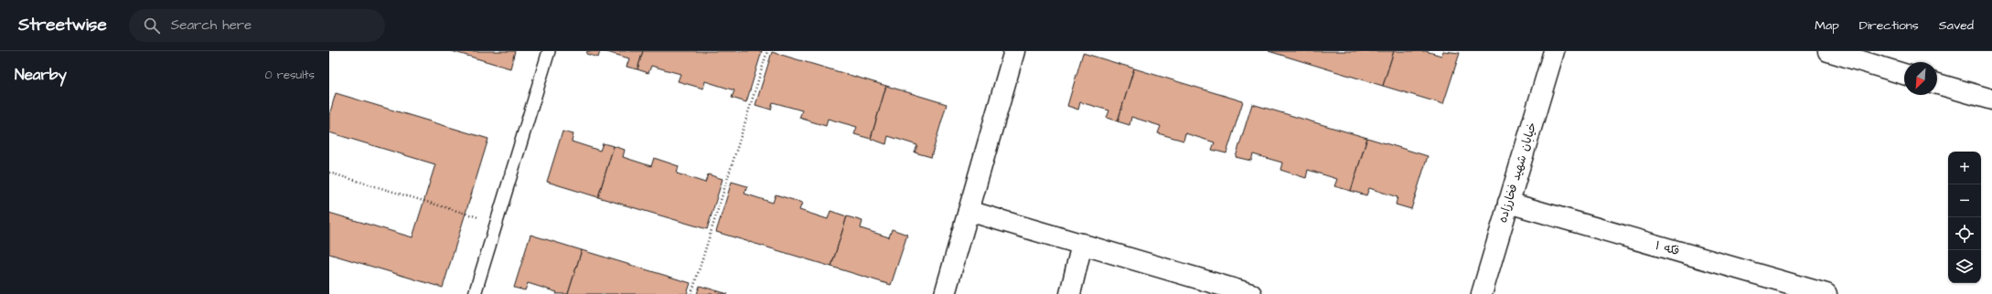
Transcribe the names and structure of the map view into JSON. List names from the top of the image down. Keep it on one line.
{"streets":{"street":["خیابان شهید فخارزاده","فکه ۱"]},"crossings":[["خیابان شهید فخارزاده","فکه ۱"]],"north":"bottom left","page":{"header":"Streetwise","search":"Search here","nav":["Map","Directions","Saved"],"heading":["Nearby","0 results"],"map_buttons":["+","−"]}}
